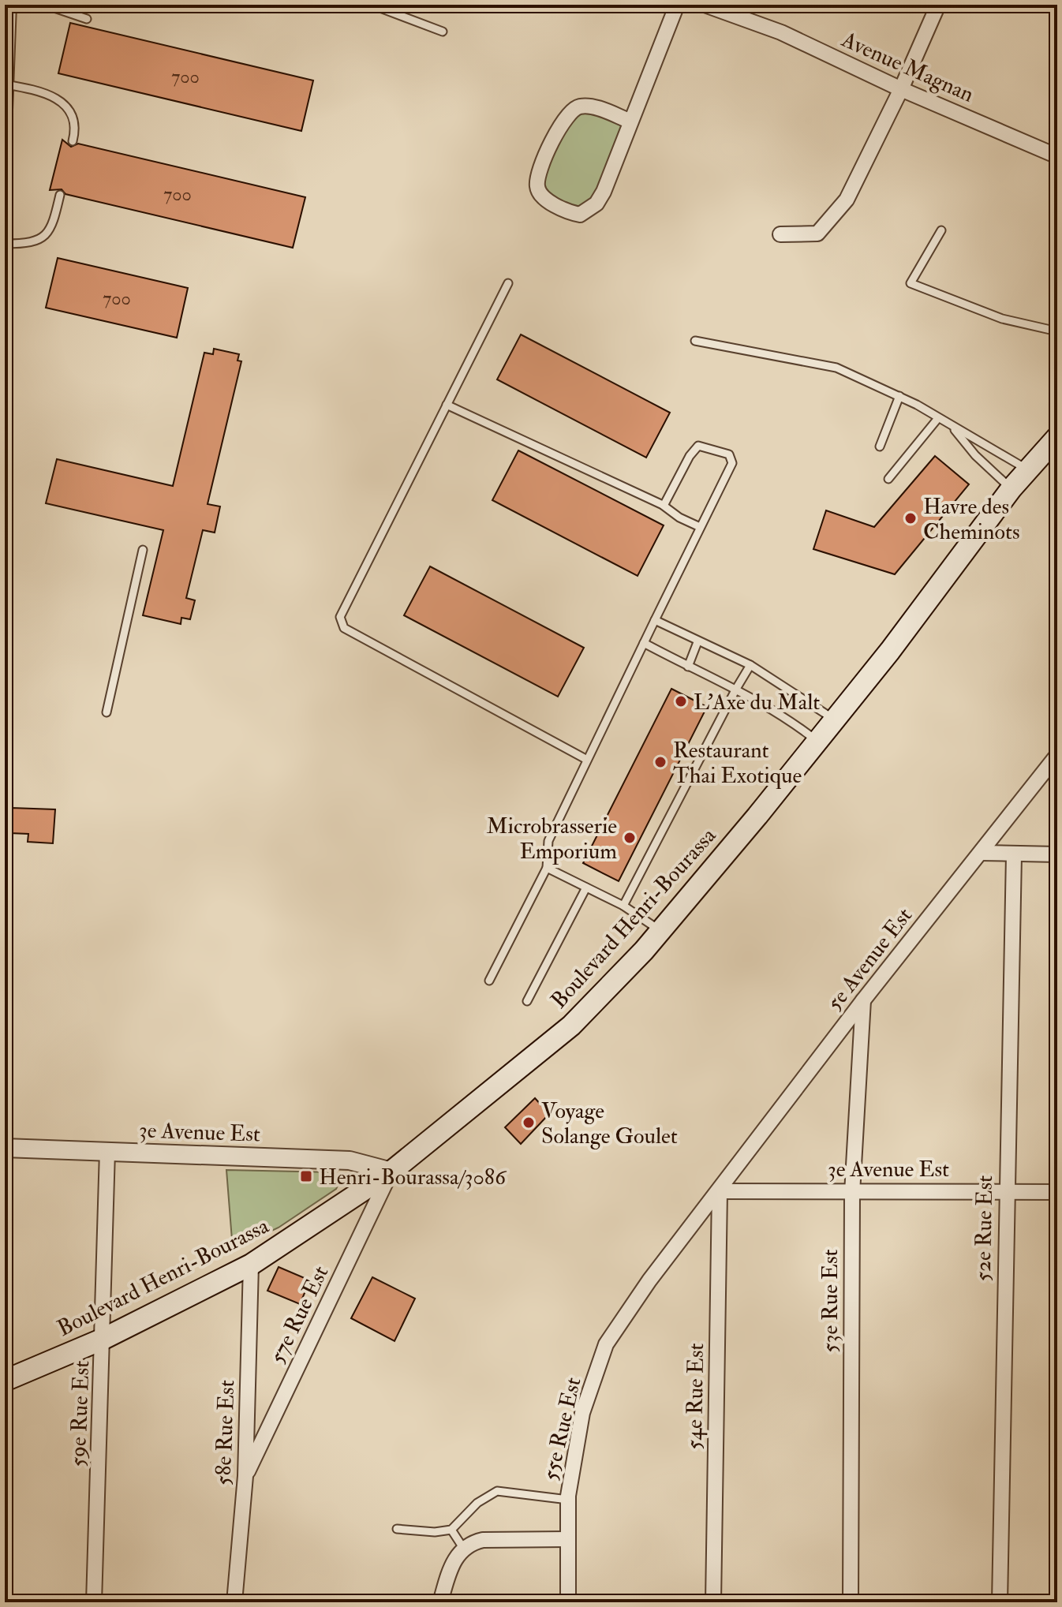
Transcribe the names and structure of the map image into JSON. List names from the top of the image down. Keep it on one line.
{"streets":{"main road":["Boulevard Henri-Bourassa"],"street":["Avenue Magnan","5e Avenue Est","3e Avenue Est","52e Rue Est","53e Rue Est","57e Rue Est","54e Rue Est","59e Rue Est","55e Rue Est","58e Rue Est"]},"crossings":[["Boulevard Henri-Bourassa","3e Avenue Est"],["Boulevard Henri-Bourassa","57e Rue Est"],["Boulevard Henri-Bourassa","59e Rue Est"],["Boulevard Henri-Bourassa","58e Rue Est"],["5e Avenue Est","3e Avenue Est"],["5e Avenue Est","53e Rue Est"],["5e Avenue Est","54e Rue Est"],["5e Avenue Est","55e Rue Est"],["3e Avenue Est","52e Rue Est"],["3e Avenue Est","53e Rue Est"],["3e Avenue Est","57e Rue Est"],["3e Avenue Est","54e Rue Est"],["3e Avenue Est","59e Rue Est"],["3e Avenue Est","55e Rue Est"],["57e Rue Est","58e Rue Est"],["54e Rue Est","55e Rue Est"]],"places":{"other":["Havre des Cheminots","L'Axe du Malt","Restaurant Thai Exotique","Microbrasserie Emporium","Voyage Solange Goulet"],"transit":["Henri-Bourassa/3086"]},"house_numbers":["700","700","700"]}
